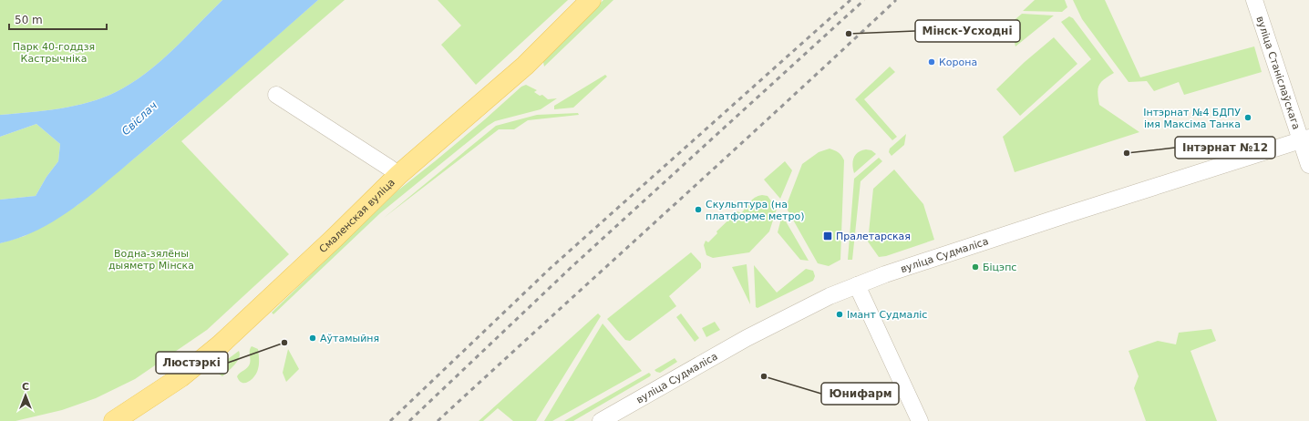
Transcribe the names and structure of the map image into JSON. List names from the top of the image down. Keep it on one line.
{"streets":{"main road":["Смаленская вуліца"],"street":["вуліца Станіслаўскага","вуліца Судмаліса"]},"crossings":[["вуліца Станіслаўскага","вуліца Судмаліса"]],"water":["Свіслач"],"parks":["Парк 40-годдзя Кастрычніка","Водна-зялёны дыяметр Мінска"],"places":{"other":["Мінск-Усходні","Корона","Інтэрнат №4 БДПУ імя Максіма Танка","Інтэрнат №12","Скульптура (на платформе метро)","Біцэпс","Імант Судмаліс","Аўтамыйня","Люстэркі","Юнифарм"],"transit":["Пралетарская"]},"scale_bar":"50 m","north":"top"}
